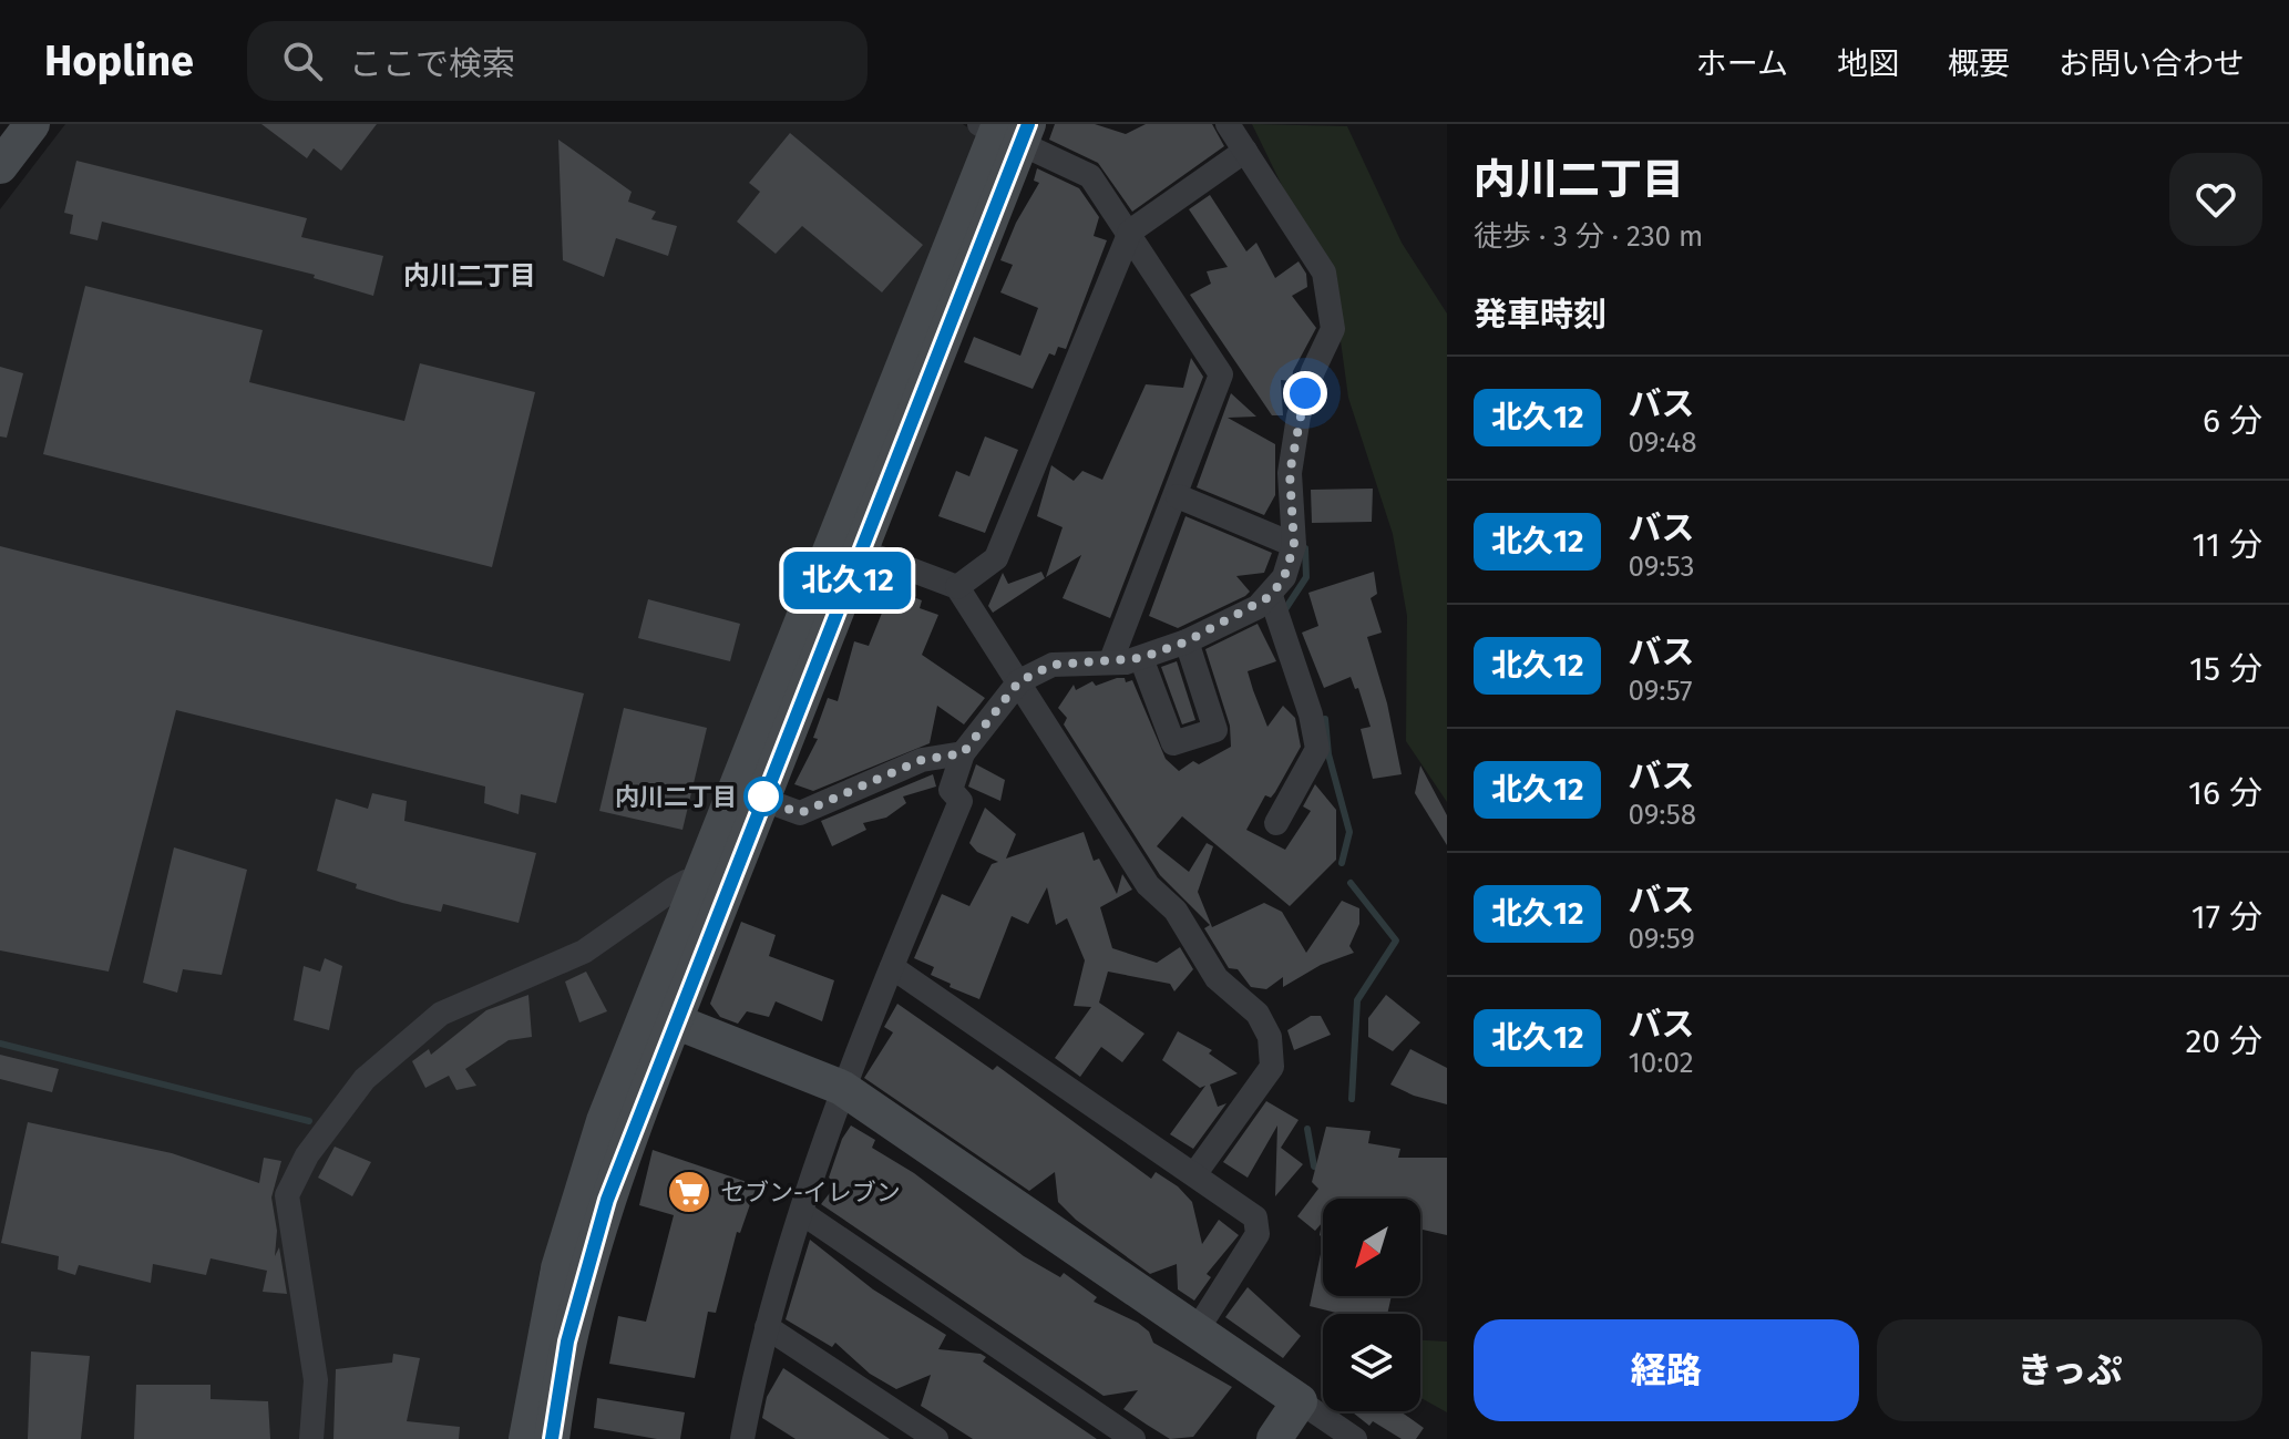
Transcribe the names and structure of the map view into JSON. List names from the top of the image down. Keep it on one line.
{"districts":["内川二丁目"],"places":{"other":["内川二丁目"],"supermarket":["セブン-イレブン"]},"lines":["bus line 北久12"],"north":"bottom left","page":{"header":"Hopline","search":"ここで検索","nav":["ホーム","地図","概要","お問い合わせ"],"on_map":"北久12","heading":[["内川二丁目","徒歩 · 3 分 · 230 m"],"発車時刻"],"list":[{"mark":"北久12","name":"バス","note":"09:48","value":"6 分"},{"mark":"北久12","name":"バス","note":"09:53","value":"11 分"},{"mark":"北久12","name":"バス","note":"09:57","value":"15 分"},{"mark":"北久12","name":"バス","note":"09:58","value":"16 分"},{"mark":"北久12","name":"バス","note":"09:59","value":"17 分"},{"mark":"北久12","name":"バス","note":"10:02","value":"20 分"}],"buttons":["経路","きっぷ"]}}
